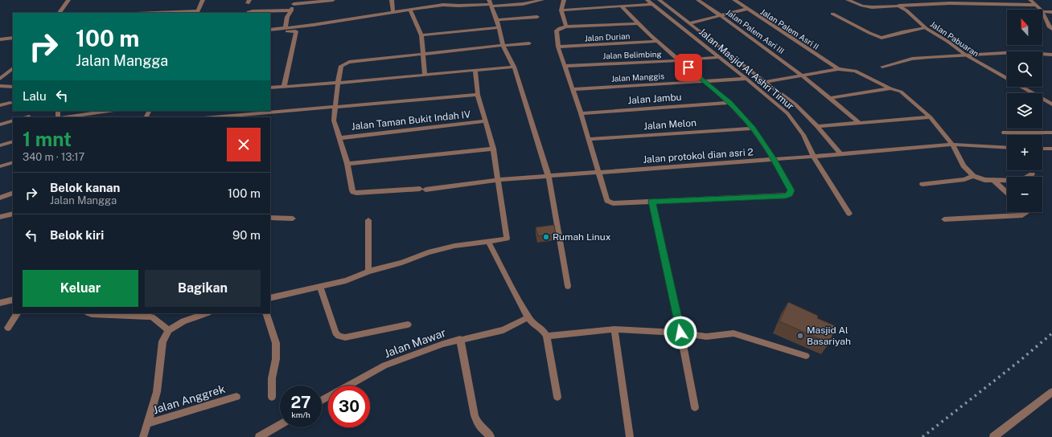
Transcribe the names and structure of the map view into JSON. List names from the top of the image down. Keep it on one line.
{"streets":{"street":["Jalan Palem Asri II","Jalan Palem Asri III","Jalan Durian","Jalan Pabuaran","Jalan Belimbing","Jalan Masjid Al Ashri Timur","Jalan Manggis","Jalan Jambu","Jalan Taman Bukit Indah IV","Jalan Melon","Jalan protokol dian asri 2","Jalan Mawar","Jalan Anggrek"]},"crossings":[["Jalan Belimbing","Jalan Masjid Al Ashri Timur"],["Jalan Masjid Al Ashri Timur","Jalan Manggis"],["Jalan Masjid Al Ashri Timur","Jalan protokol dian asri 2"]],"places":["Rumah Linux","Masjid Al Basariyah"],"north":"top","page":{"map_buttons":["+","−"],"turn":["100 m","Jalan Mangga"],"then":"Lalu","heading":["1 mnt","340 m · 13:17"],"list":[{"name":"Belok kanan","note":"Jalan Mangga","value":"100 m"},{"name":"Belok kiri","value":"90 m"}],"buttons":["Keluar","Bagikan"],"speed":"27 km/h","limit":"30"}}
